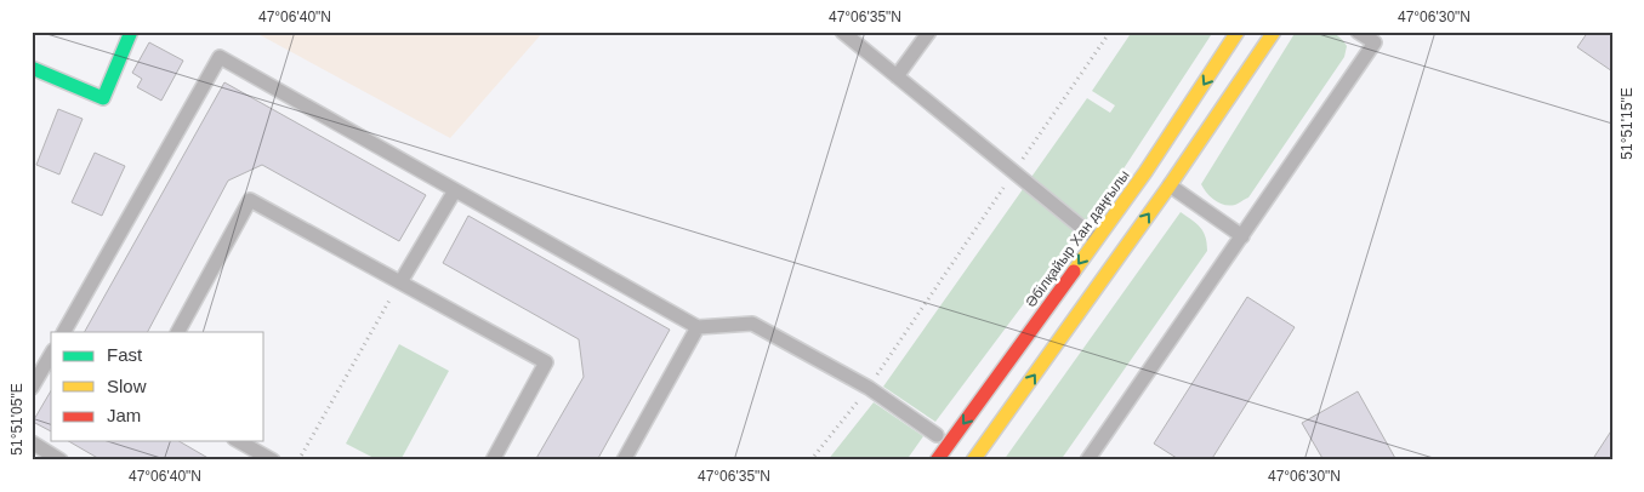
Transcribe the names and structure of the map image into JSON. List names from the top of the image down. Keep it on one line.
{"streets":{"main road":["Әбілқайыр Хан даңғылы"]},"legend":["Fast","Slow","Jam"],"coordinates":["47°06'40\"N","47°06'35\"N","47°06'30\"N","51°51'15\"E","51°51'05\"E"]}
